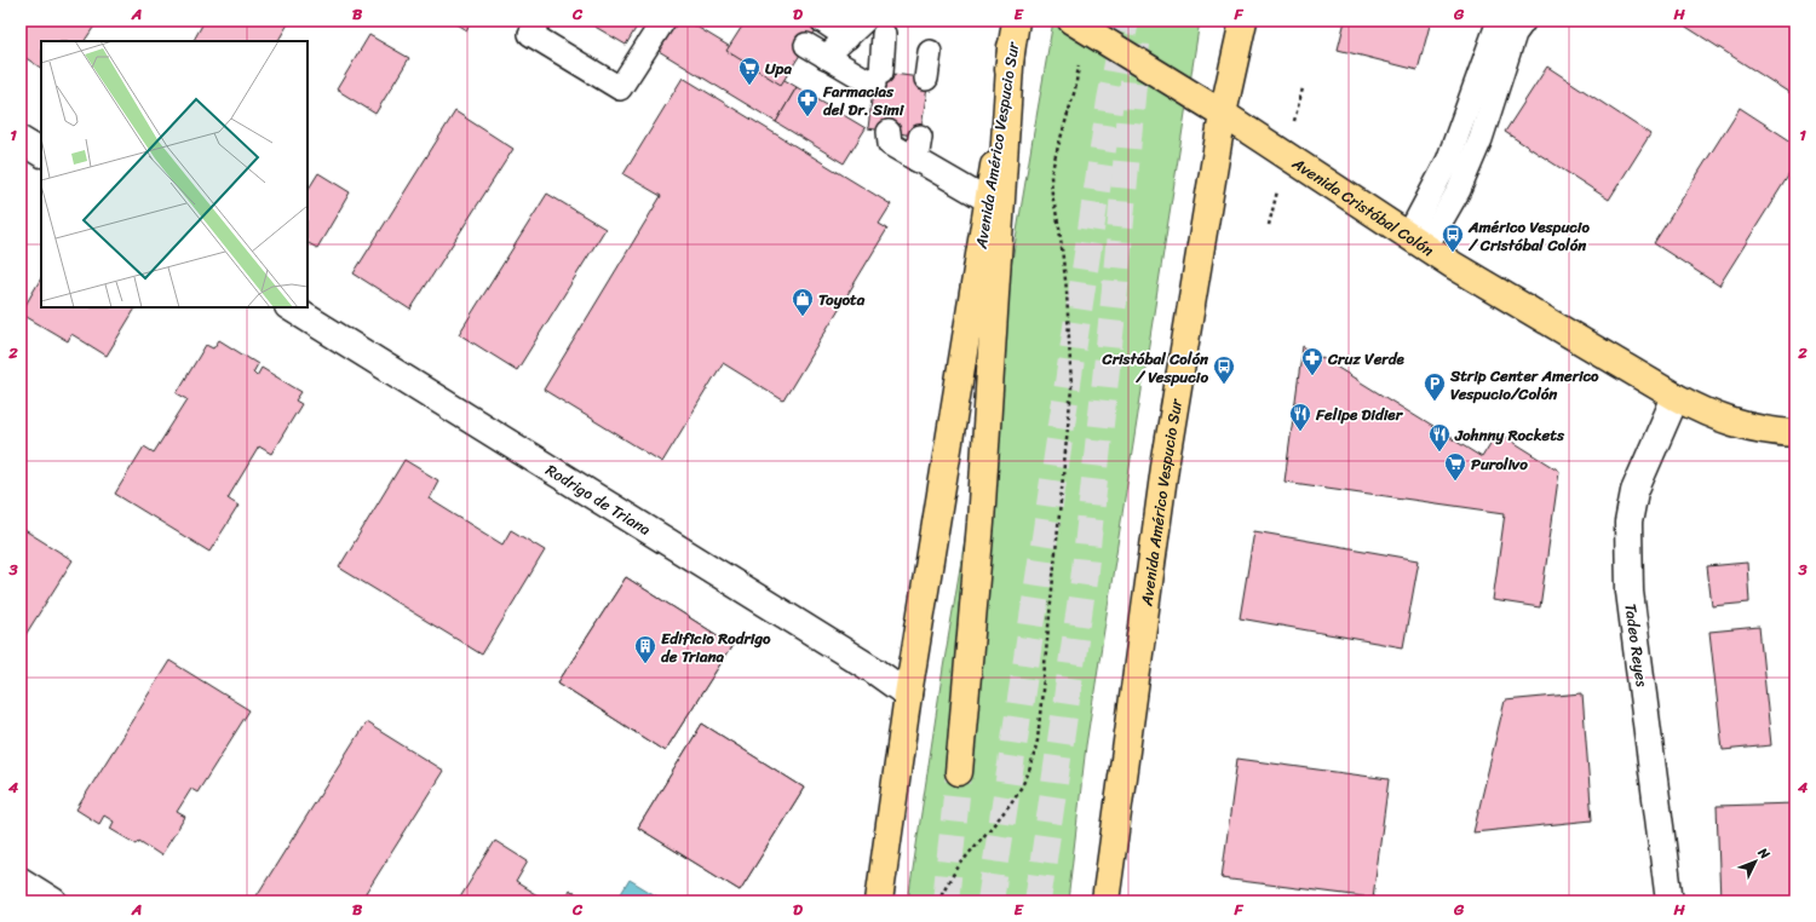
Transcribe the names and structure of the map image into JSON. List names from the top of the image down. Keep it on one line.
{"streets":{"main road":["Avenida Américo Vespucio Sur","Avenida Cristóbal Colón"],"street":["Rodrigo de Triana","Tadeo Reyes"]},"crossings":[["Avenida Américo Vespucio Sur","Avenida Cristóbal Colón"],["Avenida Américo Vespucio Sur","Rodrigo de Triana"],["Avenida Cristóbal Colón","Tadeo Reyes"]],"places":{"supermarket":["Upa","Purolivo"],"pharmacy":["Farmacias del Dr. Simi","Cruz Verde"],"bus stop":["Américo Vespucio / Cristóbal Colón","Cristóbal Colón / Vespucio"],"shop":["Toyota"],"parking":["Strip Center Americo Vespucio/Colón"],"restaurant":["Felipe Didier","Johnny Rockets"],"building":["Edificio Rodrigo de Triana"]},"north":"top right","grid":{"columns":["A","B","C","D","E","F","G","H"],"rows":["1","2","3","4"]}}
